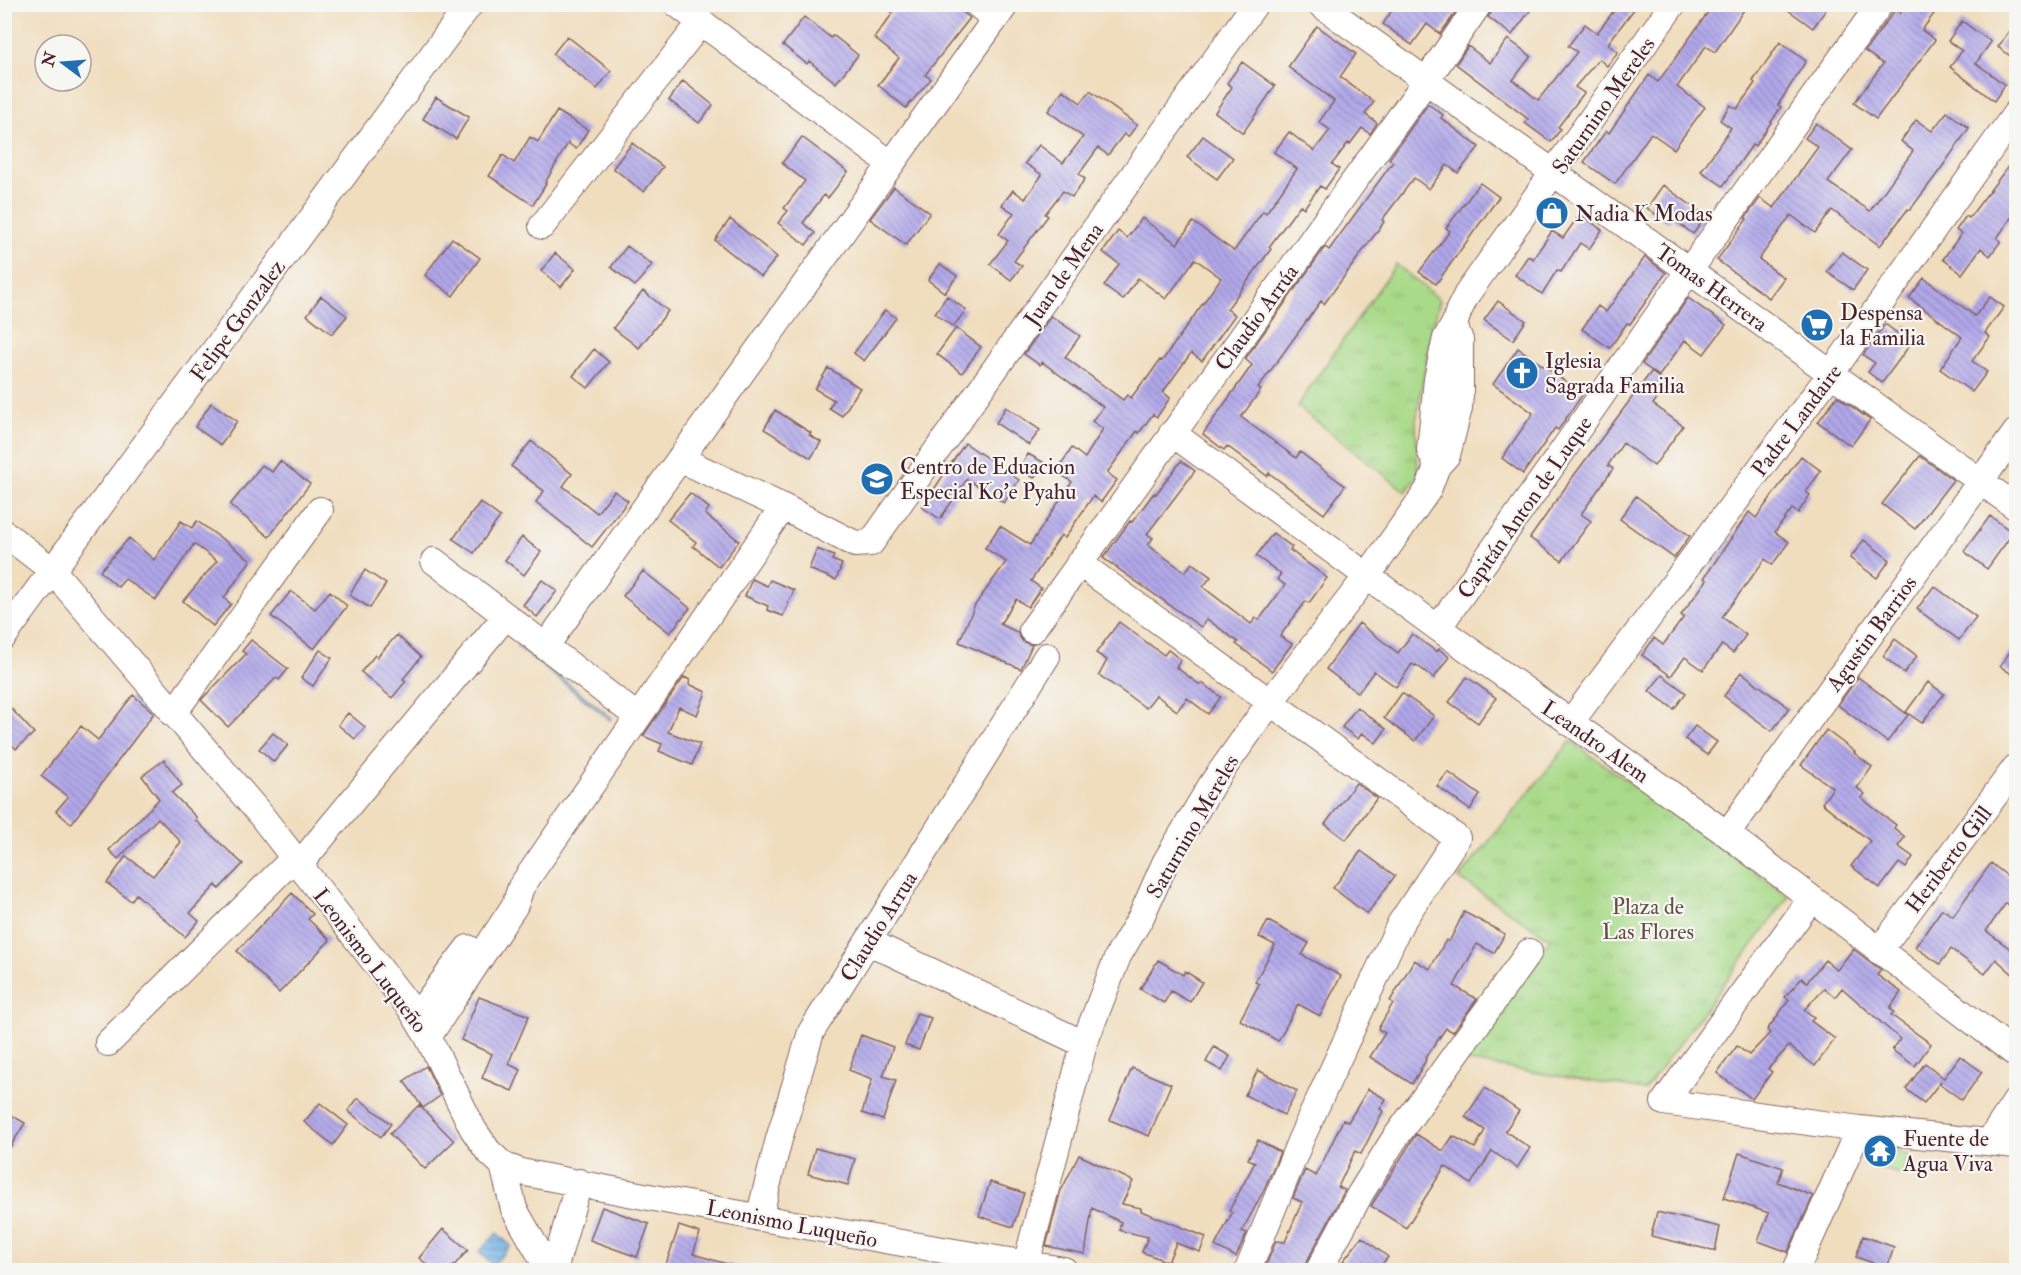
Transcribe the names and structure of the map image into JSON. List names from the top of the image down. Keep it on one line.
{"streets":{"street":["Saturnino Mereles","Juan de Mena","Tomas Herrera","Claudio Arrúa","Felipe Gonzalez","Padre Landaire","Capitán Anton de Luque","Agustin Barrios","Leandro Alem","Heriberto Gill","Claudio Arrua","Leonismo Luqueño"]},"crossings":[["Saturnino Mereles","Tomas Herrera"],["Saturnino Mereles","Leandro Alem"],["Saturnino Mereles","Leonismo Luqueño"],["Tomas Herrera","Claudio Arrúa"],["Tomas Herrera","Padre Landaire"],["Tomas Herrera","Capitán Anton de Luque"],["Tomas Herrera","Agustin Barrios"],["Claudio Arrúa","Leandro Alem"],["Felipe Gonzalez","Leonismo Luqueño"],["Padre Landaire","Leandro Alem"],["Capitán Anton de Luque","Leandro Alem"],["Agustin Barrios","Leandro Alem"],["Leandro Alem","Heriberto Gill"],["Claudio Arrua","Leonismo Luqueño"]],"parks":["Plaza de Las Flores"],"places":{"shop":["Nadia K Modas"],"supermarket":["Despensa la Familia"],"church":["Iglesia Sagrada Familia"],"school or university":["Centro de Eduacion Especial Ko'e Pyahu"],"temple":["Fuente de Agua Viva"]},"north":"left"}
